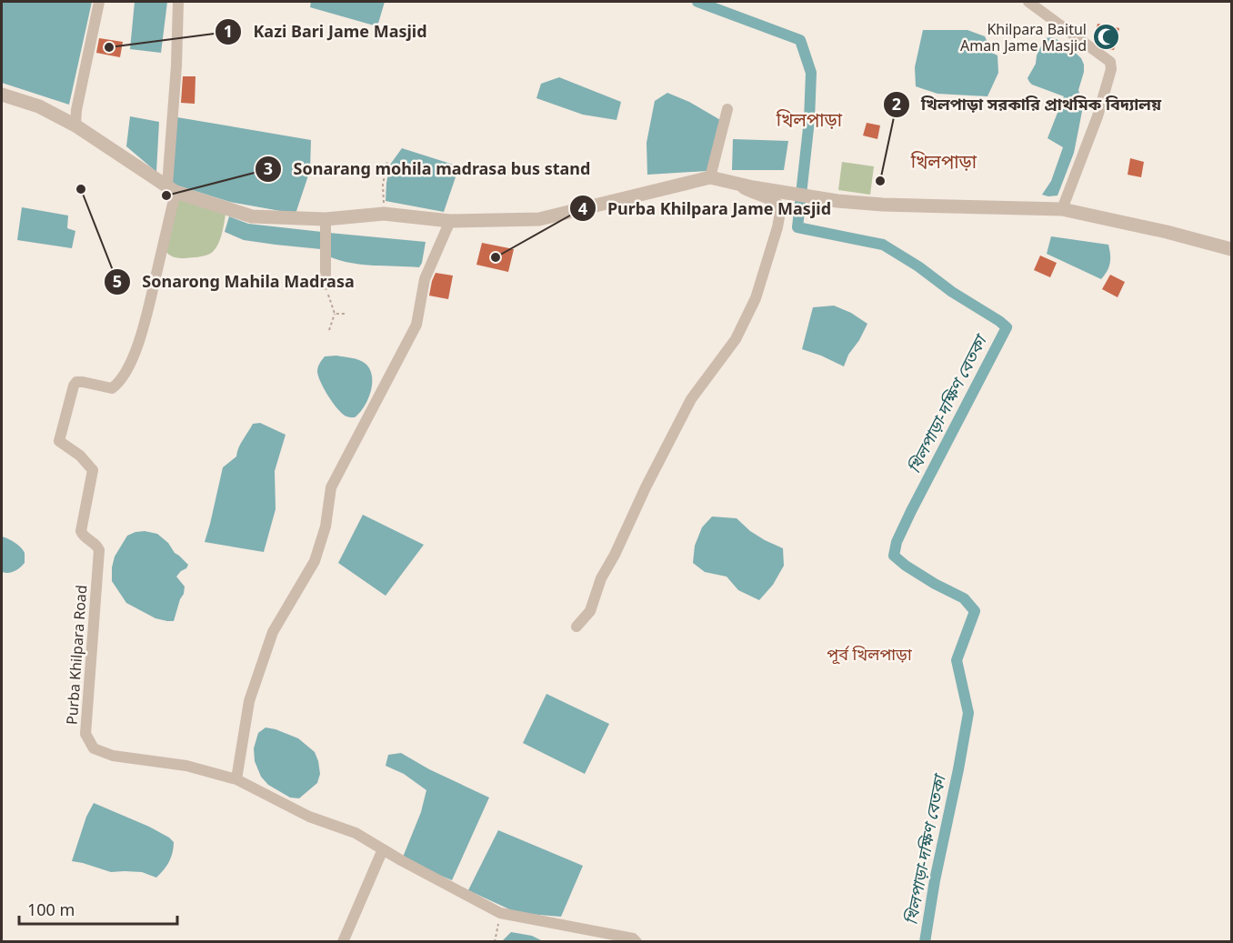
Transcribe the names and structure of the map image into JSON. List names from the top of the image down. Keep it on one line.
{"streets":{"street":["Purba Khilpara Road"]},"districts":["খিলপাড়া","খিলপাড়া","পূর্ব খিলপাড়া"],"water":["খিলপাড়া-দক্ষিণ বেতকা"],"places":{"mosque":["Khilpara Baitul Aman Jame Masjid"],"other":["Kazi Bari Jame Masjid","খিলপাড়া সরকারি প্রাথমিক বিদ্যালয়","Sonarong Mahila Madrasa","Sonarang mohila madrasa bus stand","Purba Khilpara Jame Masjid"]},"scale_bar":"100 m"}
